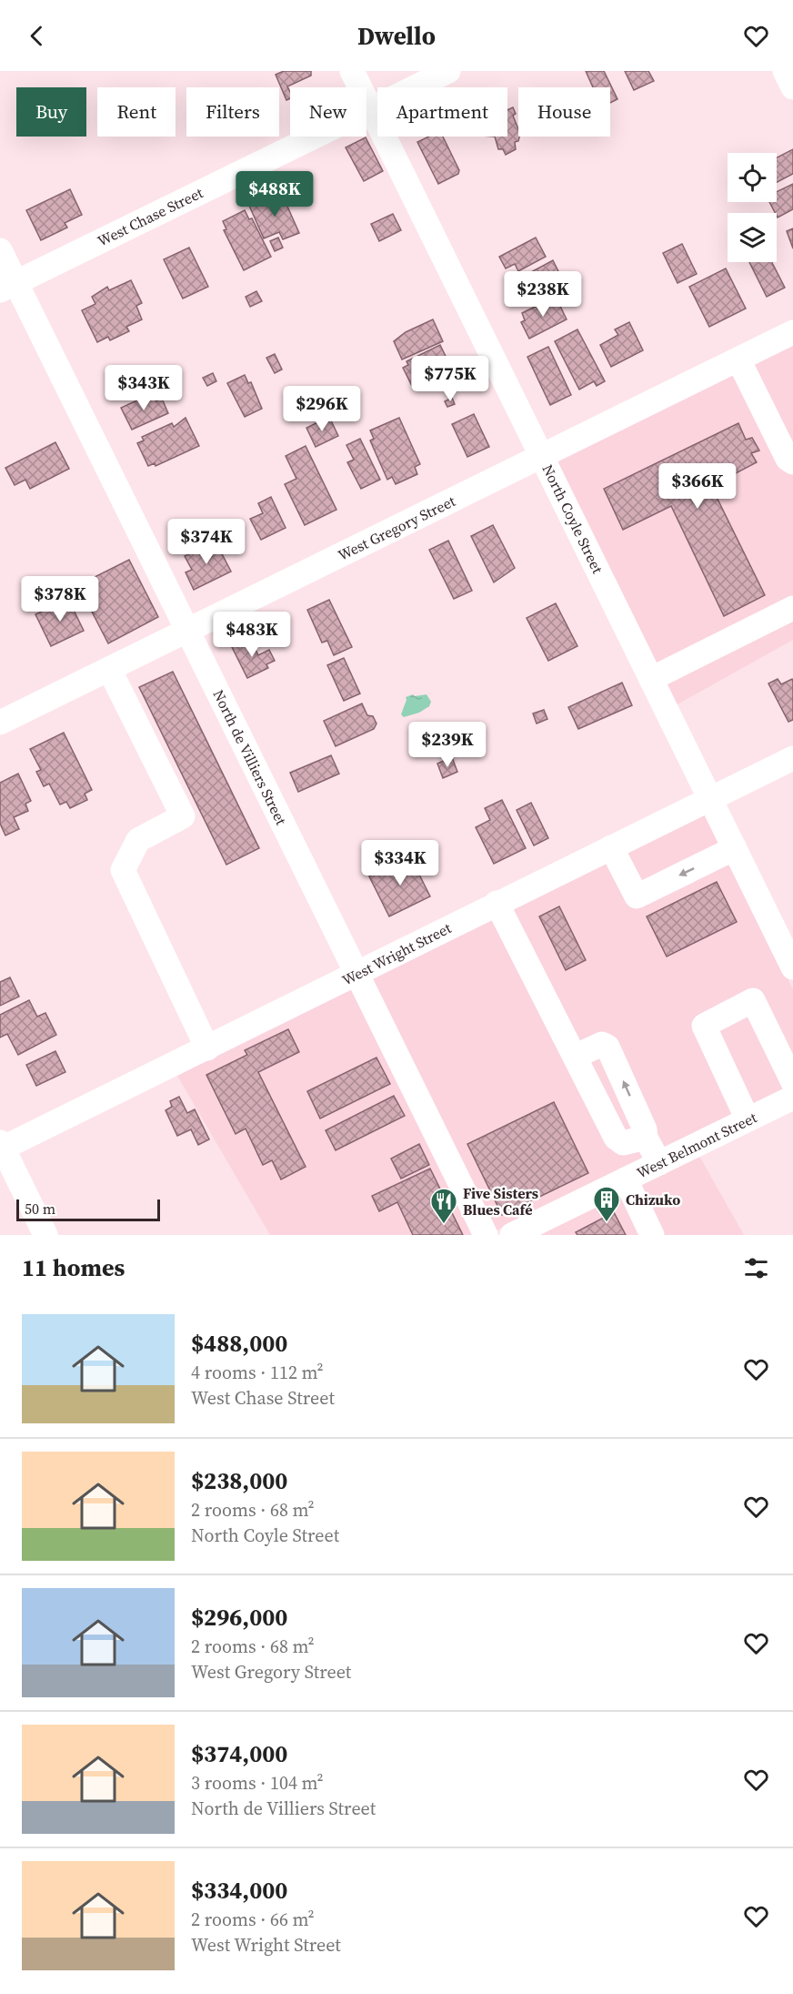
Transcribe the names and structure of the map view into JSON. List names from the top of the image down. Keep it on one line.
{"streets":{"street":["West Chase Street","North Coyle Street","West Gregory Street","North de Villiers Street","West Wright Street","West Belmont Street"]},"crossings":[["West Chase Street","North Coyle Street"],["West Chase Street","North de Villiers Street"],["North Coyle Street","West Gregory Street"],["North Coyle Street","West Wright Street"],["West Gregory Street","North de Villiers Street"],["North de Villiers Street","West Wright Street"]],"places":{"building":["Chizuko"],"restaurant":["Five Sisters Blues Café"]},"scale_bar":"50 m","page":{"header":"Dwello","chip":["Buy","Rent","Filters","New","Apartment","House"],"price":["$488K","$238K","$775K","$343K","$296K","$366K","$374K","$378K","$483K","$239K","$334K"],"scale":"50 m","heading":"11 homes","list":[{"name":"$488,000","note":"4 rooms · 112 m² · West Chase Street"},{"name":"$238,000","note":"2 rooms · 68 m² · North Coyle Street"},{"name":"$296,000","note":"2 rooms · 68 m² · West Gregory Street"},{"name":"$374,000","note":"3 rooms · 104 m² · North de Villiers Street"},{"name":"$334,000","note":"2 rooms · 66 m² · West Wright Street"}]}}
